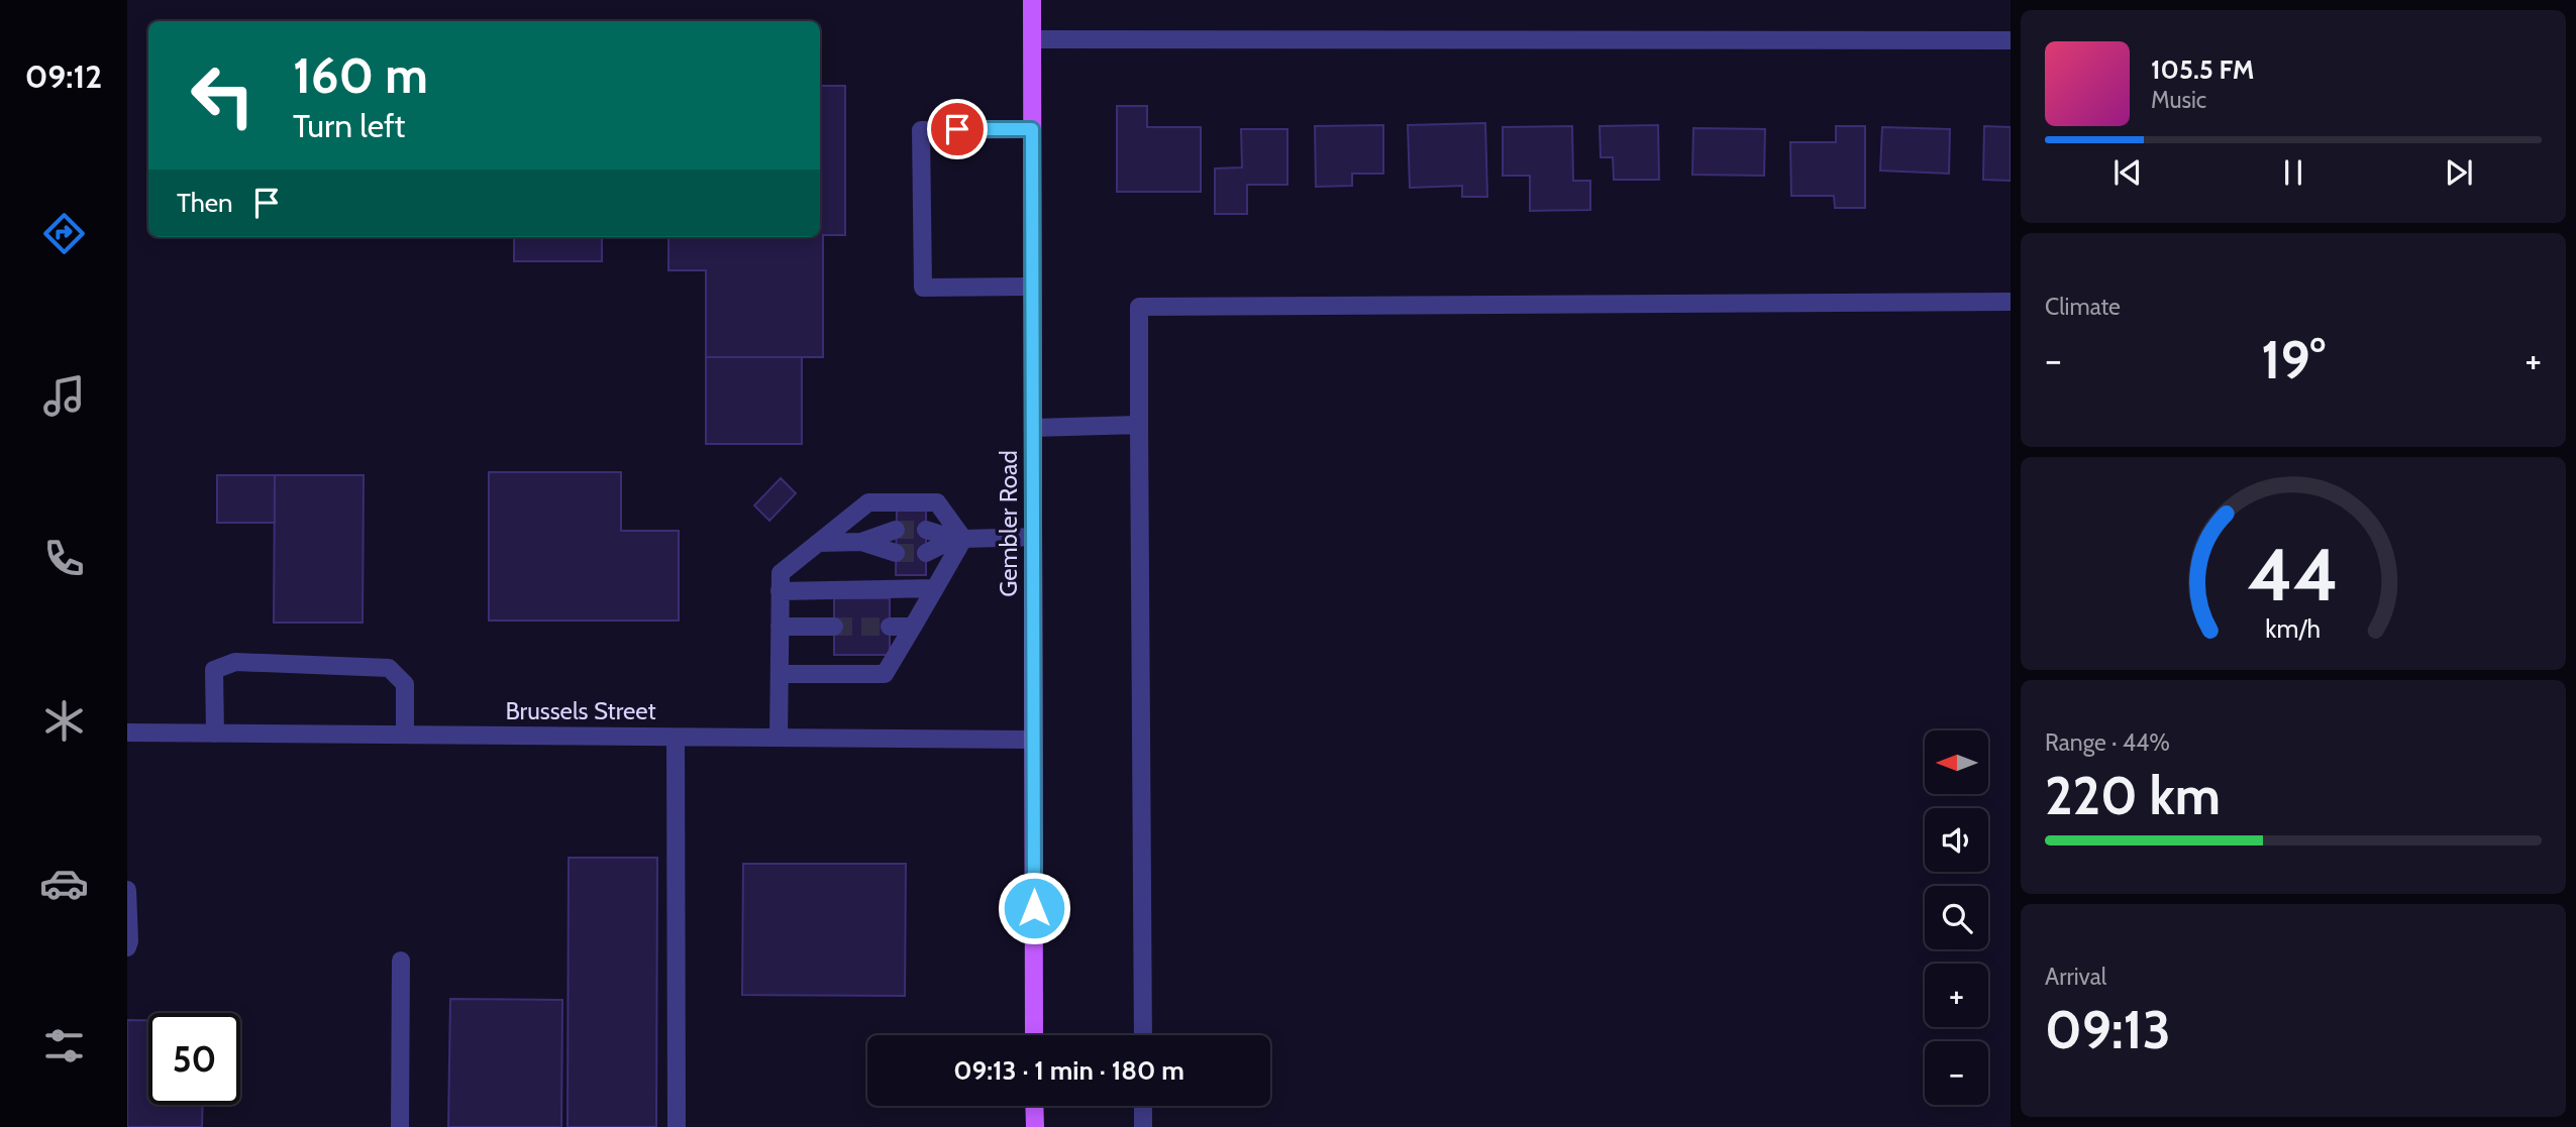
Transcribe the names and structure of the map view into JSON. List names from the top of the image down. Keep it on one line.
{"streets":{"main road":["Gembler Road"],"street":["Brussels Street"]},"crossings":[["Gembler Road","Brussels Street"]],"north":"left","page":{"tabs":"09:12","turn":["160 m","Turn left"],"song":["105.5 FM","Music"],"then":"Then","tile":["Climate",["Range · 44%","220 km"],["Arrival","09:13"]],"heat":["−","19°","+"],"map_buttons":["+","−"],"limit":"50","trip":"09:13 · 1 min · 180 m","gauge":["44","km/h"]}}
